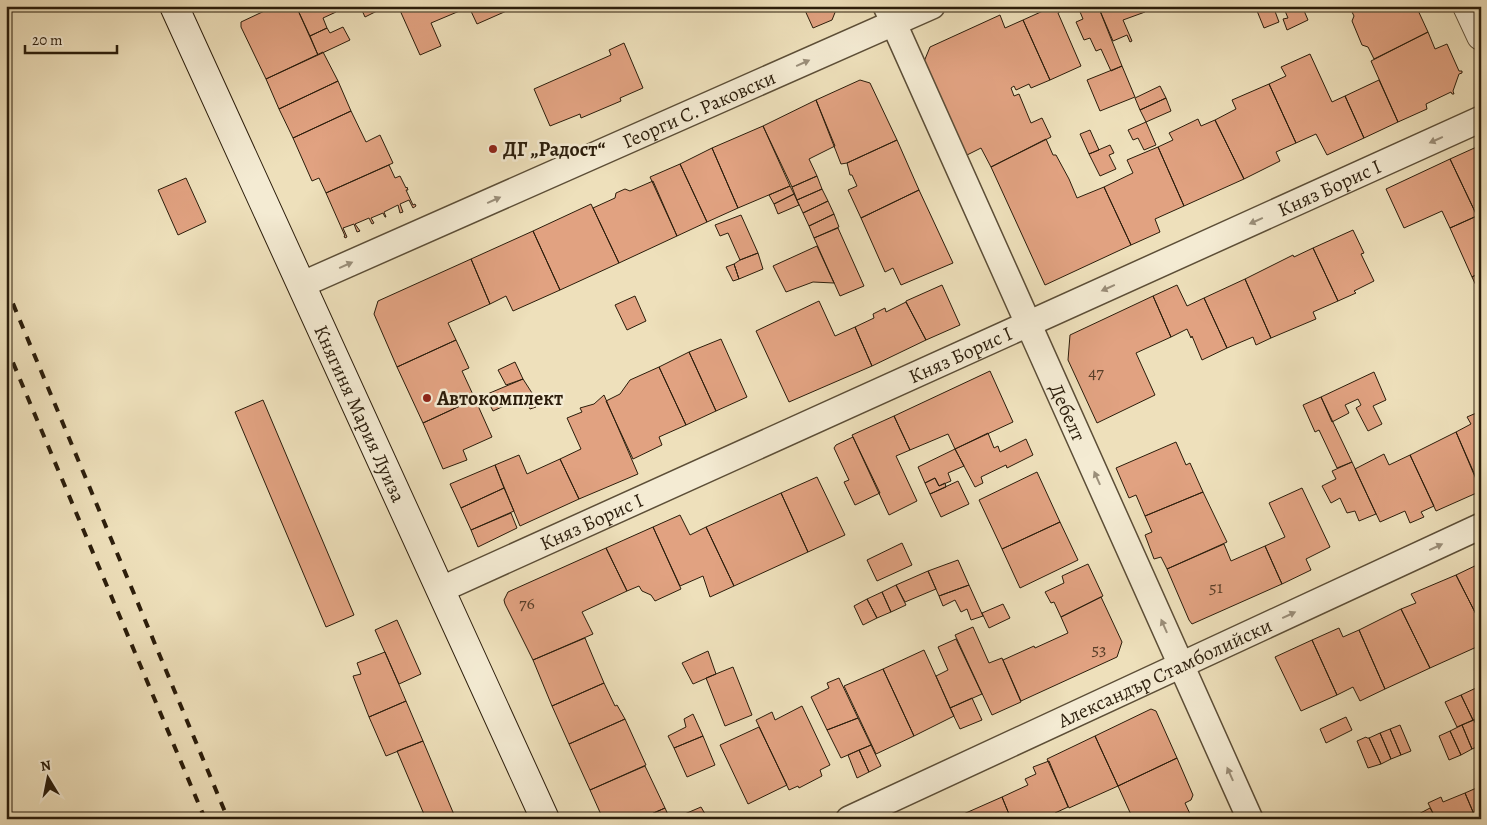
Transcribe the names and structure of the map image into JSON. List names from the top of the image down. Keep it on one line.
{"streets":{"main road":["Княгиня Мария Луиза"],"street":["Георги С. Раковски","Княз Борис I","Дебелт","Александър Стамболийски"]},"crossings":[["Георги С. Раковски","Княгиня Мария Луиза"],["Георги С. Раковски","Дебелт"],["Княз Борис I","Княгиня Мария Луиза"],["Княз Борис I","Дебелт"],["Дебелт","Александър Стамболийски"]],"one_way":["Георги С. Раковски","Княз Борис I","Дебелт","Александър Стамболийски"],"places":["ДГ „Радост“","Автокомплект"],"house_numbers":["47","51","76","53"],"scale_bar":"20 m","north":"top"}
